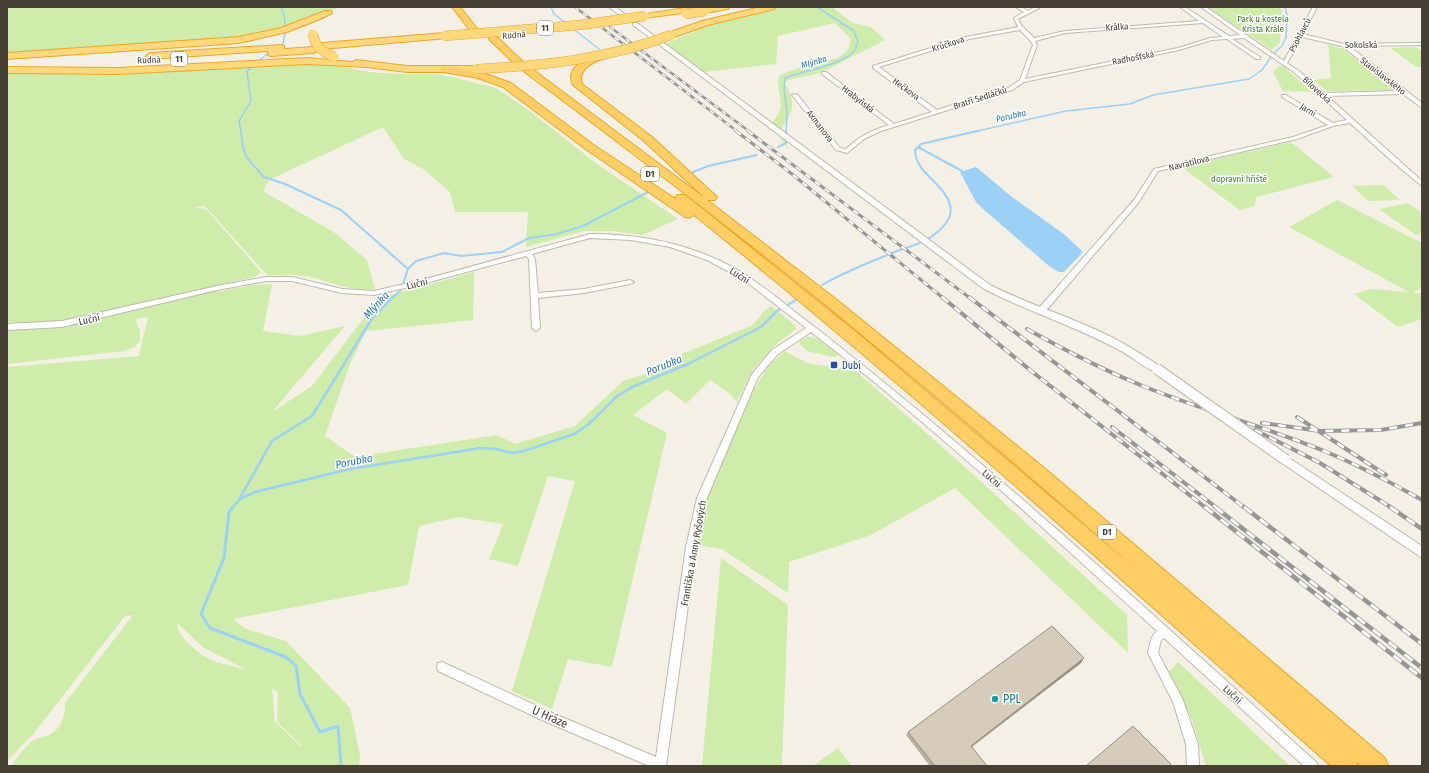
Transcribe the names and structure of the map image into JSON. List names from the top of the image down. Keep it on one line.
{"streets":{"highway":["11","Rudná","D1"],"street":["Králka","Psohlavců","Krůčkova","Sokolská","Radhošťská","Stanislavského","Hečkova","Bílovecká","Bratří Sedláčků","Hrabyňská","Jarní","Axmanova","Navrátilova","Luční","Františka a Anny Ryšových","U Hráze"]},"crossings":[["Psohlavců","Sokolská"],["Psohlavců","Bílovecká"],["Krůčkova","Hečkova"],["Sokolská","Stanislavského"],["Radhošťská","Bílovecká"],["Radhošťská","Bratří Sedláčků"],["Hečkova","Bratří Sedláčků"],["Bílovecká","Navrátilova"],["Bratří Sedláčků","Hrabyňská"],["Bratří Sedláčků","Axmanova"],["Jarní","Navrátilova"],["Luční","Františka a Anny Ryšových"],["Františka a Anny Ryšových","U Hráze"]],"water":["Mlýnka","Porubka"],"parks":["Park u kostela Krista Krále","dopravní hřiště"],"places":{"transit":["Dubí"],"other":["PPL"]}}
